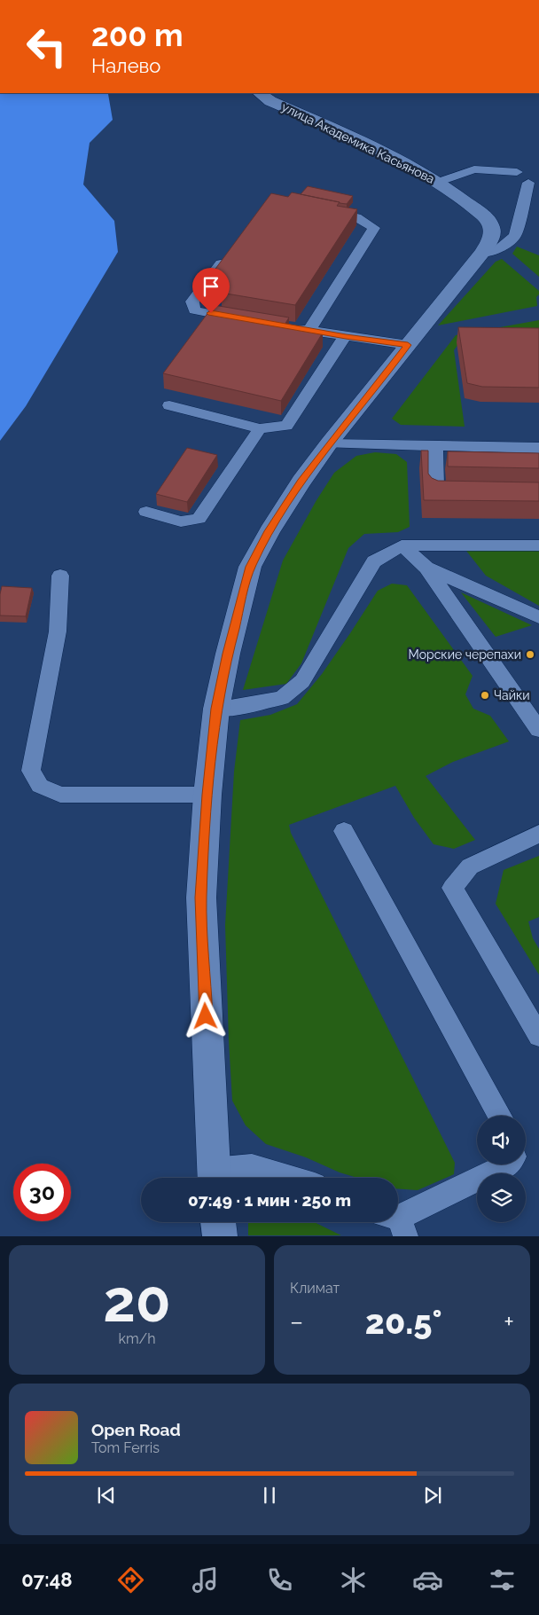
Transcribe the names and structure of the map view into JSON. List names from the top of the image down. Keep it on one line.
{"streets":{"street":["улица Академика Касьянова"]},"places":["Морские черепахи","Чайки"],"page":{"turn":["200 m","Налево"],"limit":"30","trip":"07:49 · 1 мин · 250 m","tile":[["20","km/h"],"Климат"],"heat":["−","20.5°","+"],"song":["Open Road","Tom Ferris"],"tabs":"07:48"}}
